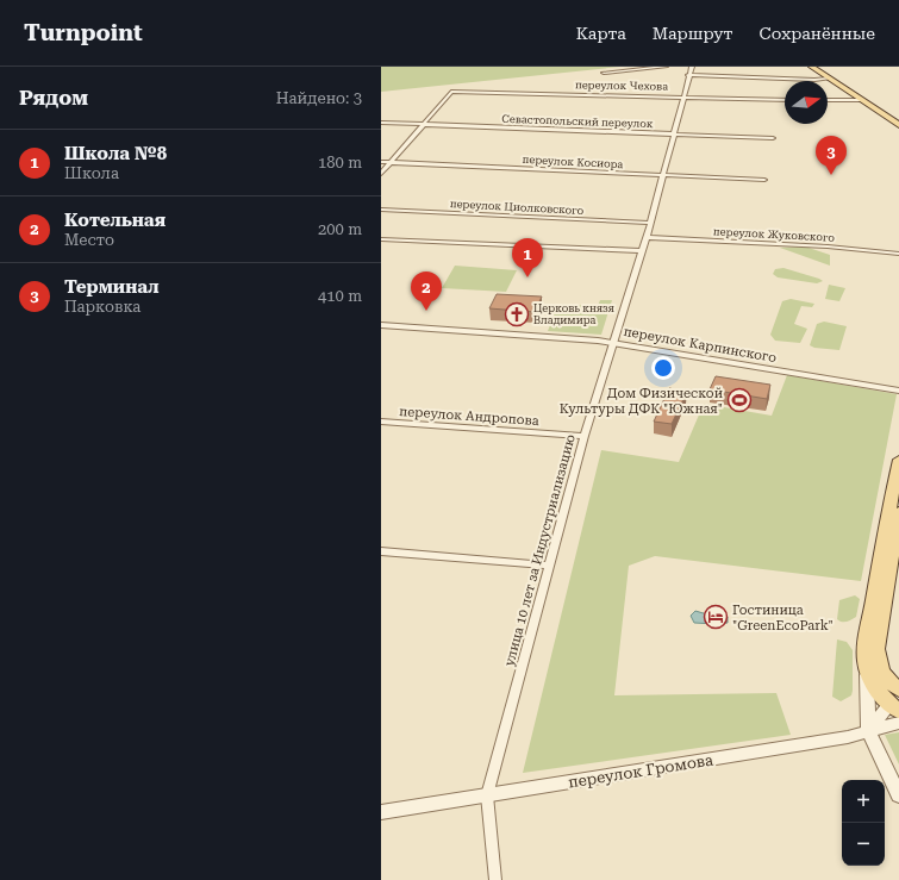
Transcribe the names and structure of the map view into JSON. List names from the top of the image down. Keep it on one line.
{"streets":{"street":["переулок Чехова","Севастопольский переулок","переулок Косиора","переулок Циолковского","переулок Жуковского","переулок Карпинского","переулок Андропова","улица 10 лет за Индустриализацию","переулок Громова"]},"crossings":[["переулок Чехова","Севастопольский переулок"],["переулок Чехова","улица 10 лет за Индустриализацию"],["Севастопольский переулок","улица 10 лет за Индустриализацию"],["переулок Косиора","улица 10 лет за Индустриализацию"],["переулок Циолковского","улица 10 лет за Индустриализацию"],["переулок Жуковского","улица 10 лет за Индустриализацию"],["переулок Карпинского","улица 10 лет за Индустриализацию"],["переулок Андропова","улица 10 лет за Индустриализацию"],["улица 10 лет за Индустриализацию","переулок Громова"]],"places":{"church":["Церковь князя Владимира"],"sports":["Дом Физической Культуры ДФК \"Южная\""],"hotel":["Гостиница \"GreenEcoPark\""]},"north":"right","page":{"header":"Turnpoint","nav":["Карта","Маршрут","Сохранённые"],"heading":["Рядом","Найдено: 3"],"list":[{"mark":"1","name":"Школа №8","note":"Школа","value":"180 m"},{"mark":"2","name":"Котельная","note":"Место","value":"200 m"},{"mark":"3","name":"Терминал","note":"Парковка","value":"410 m"}],"pins":["3","1","2"],"map_buttons":["+","−"]}}
